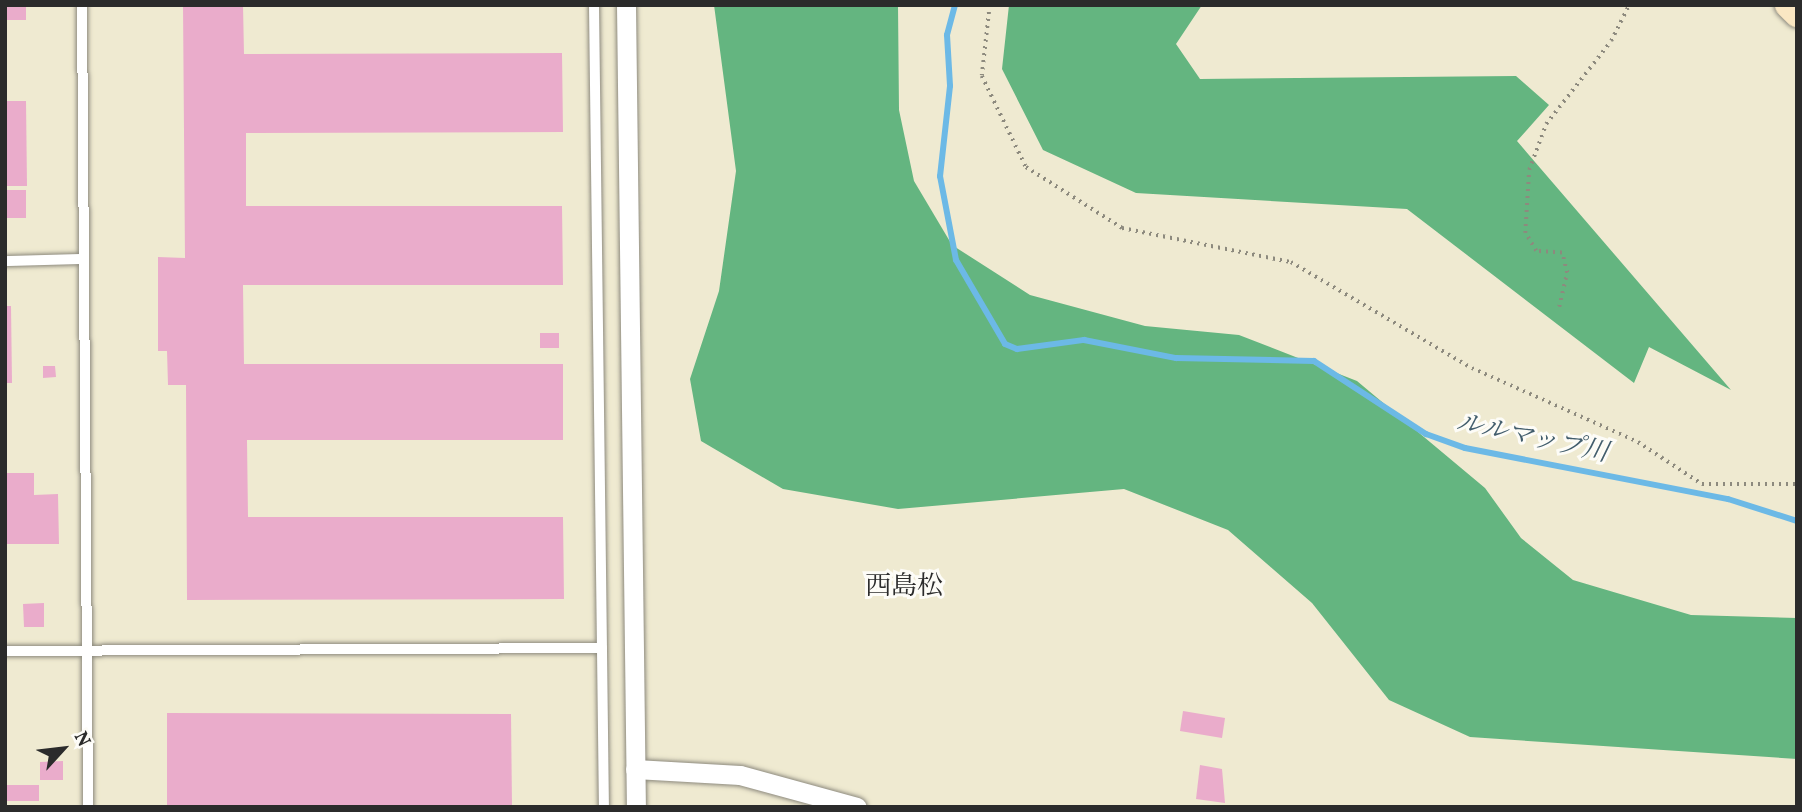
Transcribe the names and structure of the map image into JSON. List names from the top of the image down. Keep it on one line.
{"districts":["西島松"],"water":["ルルマップ川"],"north":"top right"}
